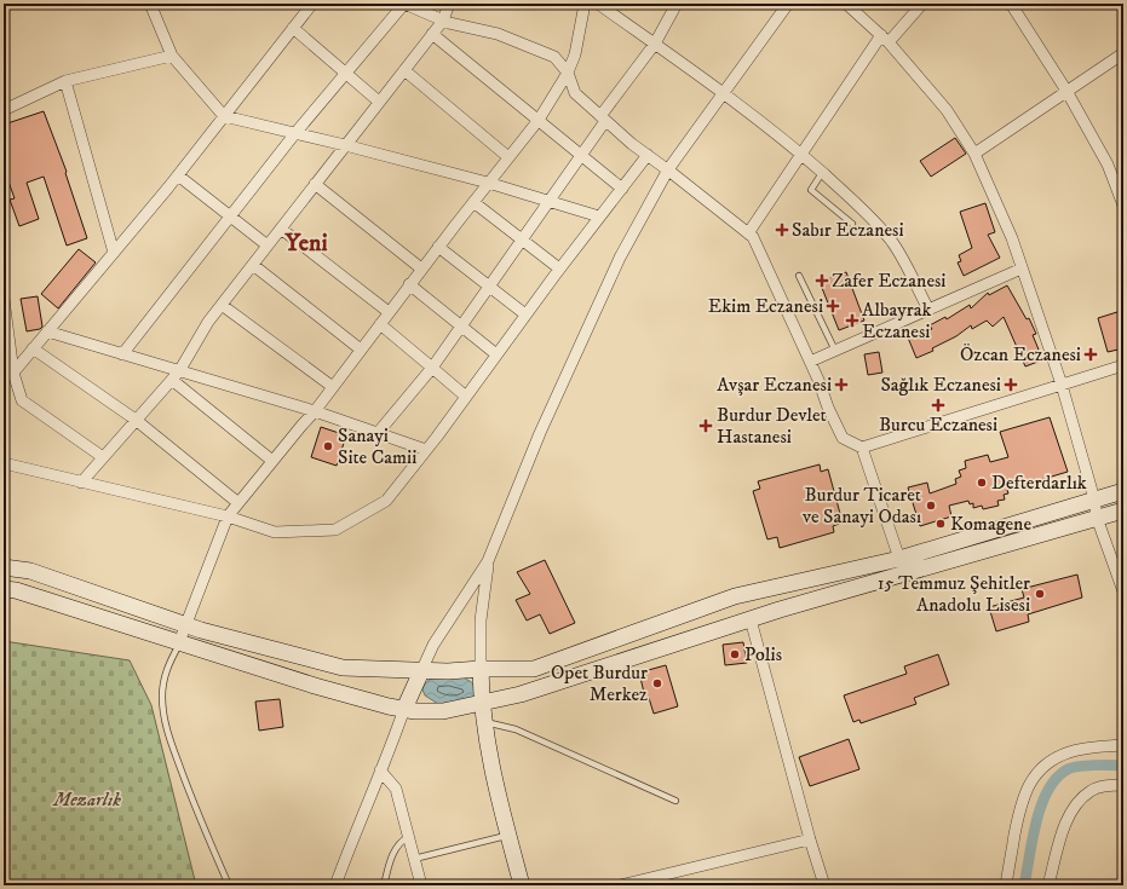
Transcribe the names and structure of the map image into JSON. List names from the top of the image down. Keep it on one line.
{"districts":["Yeni"],"parks":["Mezarlık"],"places":{"health":["Sabır Eczanesi","Zafer Eczanesi","Ekim Eczanesi","Albayrak Eczanesi","Özcan Eczanesi","Avşar Eczanesi","Sağlık Eczanesi","Burcu Eczanesi","Burdur Devlet Hastanesi"],"other":["Sanayi Site Camii","Defterdarlık","Burdur Ticaret ve Sanayi Odası","Komagene","15 Temmuz Şehitler Anadolu Lisesi","Polis","Opet Burdur Merkez"]}}
